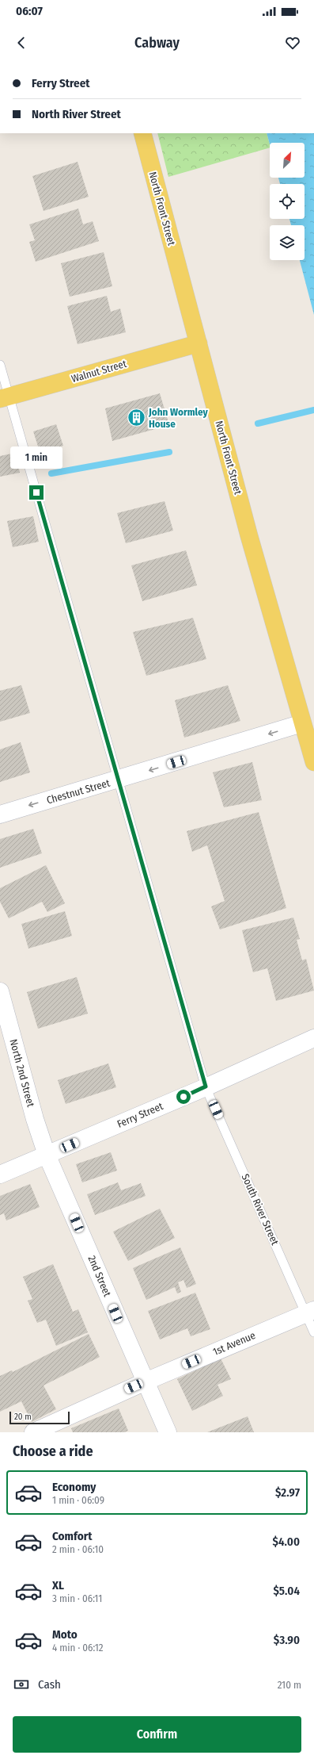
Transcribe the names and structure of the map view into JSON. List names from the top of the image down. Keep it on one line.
{"streets":{"main road":["North Front Street","Walnut Street"],"street":["Chestnut Street","North 2nd Street","Ferry Street","2nd Street","1st Avenue"],"lane":["South River Street"]},"crossings":[["North Front Street","Walnut Street"],["North Front Street","Chestnut Street"],["Walnut Street","South River Street"],["Chestnut Street","South River Street"],["North 2nd Street","Ferry Street"],["North 2nd Street","2nd Street"],["Ferry Street","South River Street"],["Ferry Street","2nd Street"],["South River Street","1st Avenue"],["2nd Street","1st Avenue"]],"one_way":["Chestnut Street"],"places":{"building":["John Wormley House"]},"scale_bar":"20 m","north":"top right","page":{"status":"06:07","header":"Cabway","banner":["Ferry Street","North River Street"],"bubble":"1 min","scale":"20 m","heading":"Choose a ride","list":[{"name":"Economy","note":"1 min · 06:09","value":"$2.97"},{"name":"Comfort","note":"2 min · 06:10","value":"$4.00"},{"name":"XL","note":"3 min · 06:11","value":"$5.04"},{"name":"Moto","note":"4 min · 06:12","value":"$3.90"}],"pay":["Cash","210 m"],"buttons":"Confirm"}}
